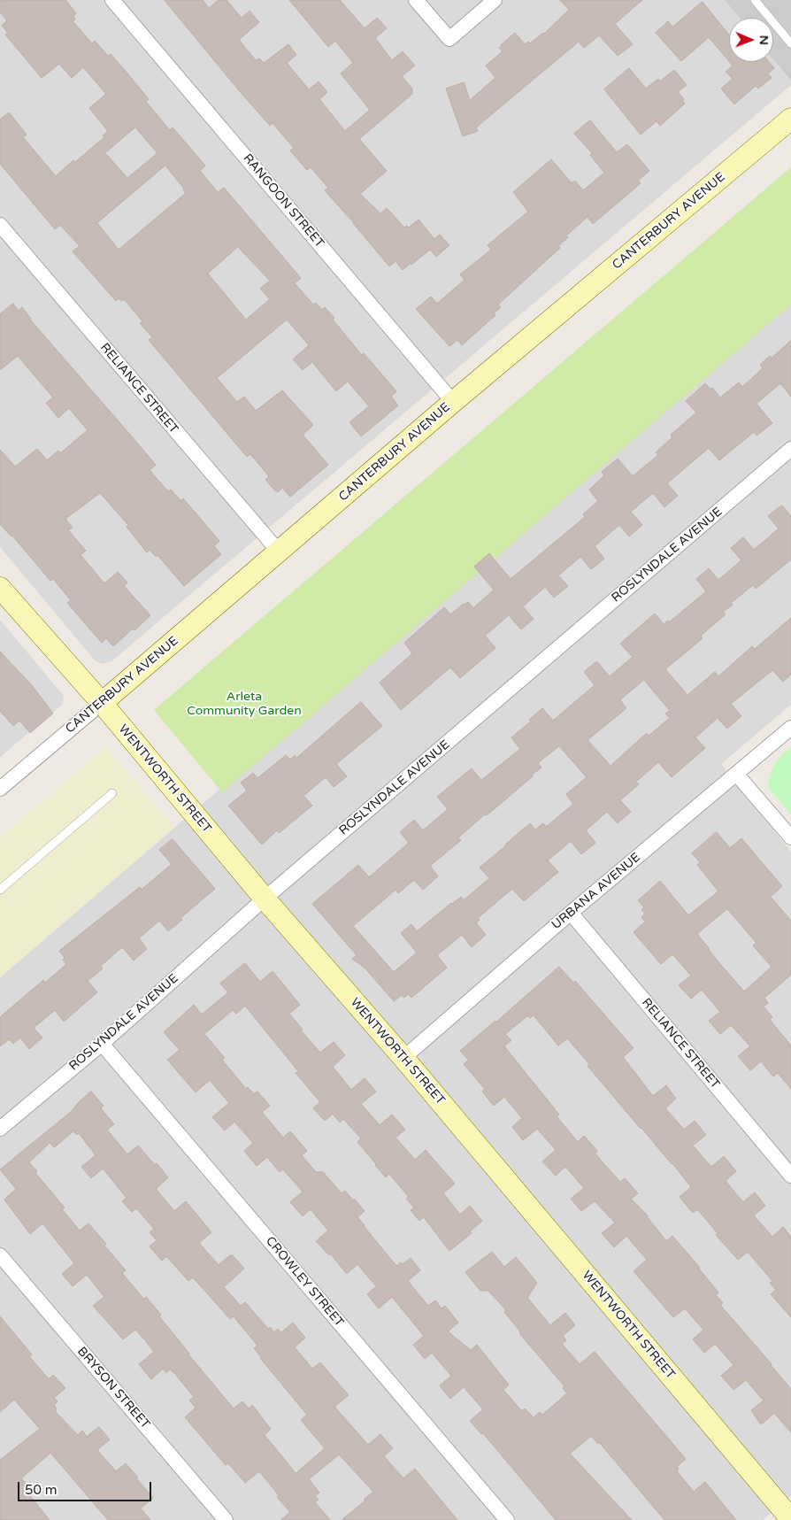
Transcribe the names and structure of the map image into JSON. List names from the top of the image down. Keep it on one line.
{"streets":{"street":["RANGOON STREET","CANTERBURY AVENUE","RELIANCE STREET","ROSLYNDALE AVENUE","WENTWORTH STREET","URBANA AVENUE","CROWLEY STREET","BRYSON STREET"]},"crossings":[["RANGOON STREET","CANTERBURY AVENUE"],["CANTERBURY AVENUE","RELIANCE STREET"],["CANTERBURY AVENUE","WENTWORTH STREET"],["RELIANCE STREET","URBANA AVENUE"],["ROSLYNDALE AVENUE","WENTWORTH STREET"],["ROSLYNDALE AVENUE","CROWLEY STREET"],["WENTWORTH STREET","URBANA AVENUE"]],"parks":["Arleta Community Garden"],"scale_bar":"50 m","north":"right"}
